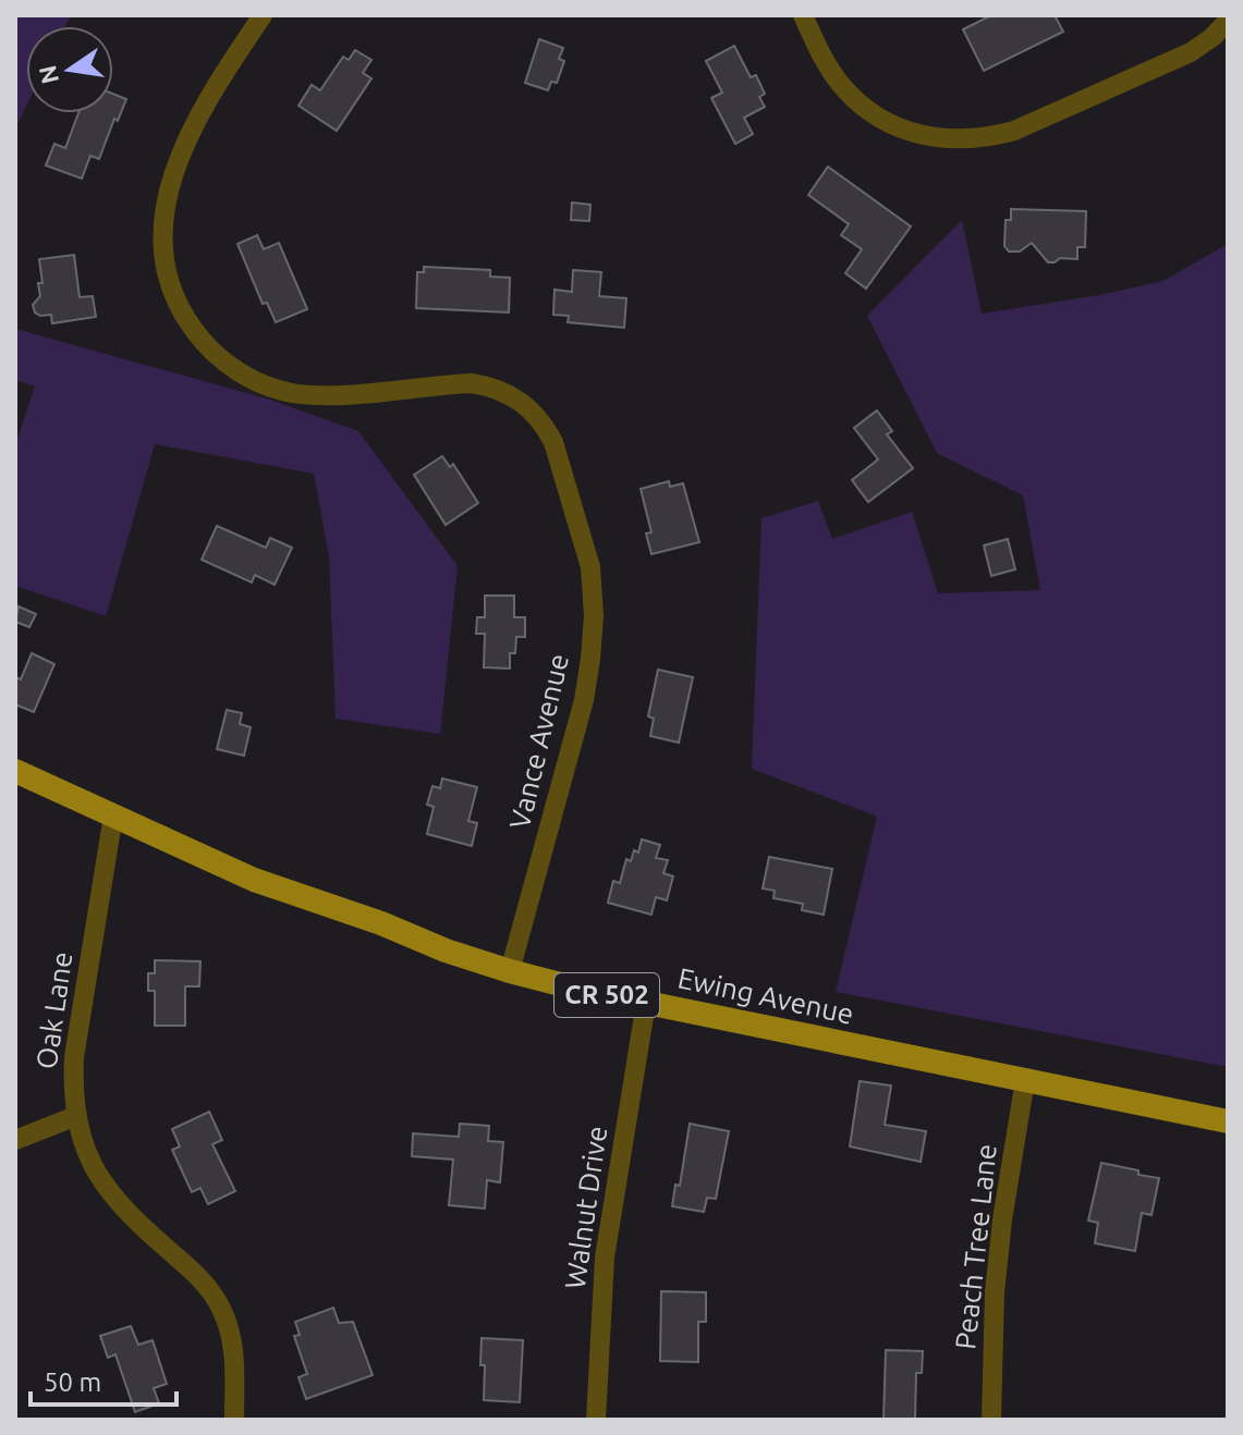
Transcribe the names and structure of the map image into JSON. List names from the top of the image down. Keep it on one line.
{"streets":{"main road":["CR 502","Ewing Avenue"],"street":["Vance Avenue","Oak Lane","Walnut Drive","Peach Tree Lane"]},"crossings":[["Vance Avenue","Ewing Avenue"],["Ewing Avenue","Oak Lane"],["Ewing Avenue","Walnut Drive"],["Ewing Avenue","Peach Tree Lane"]],"scale_bar":"50 m","north":"left"}
